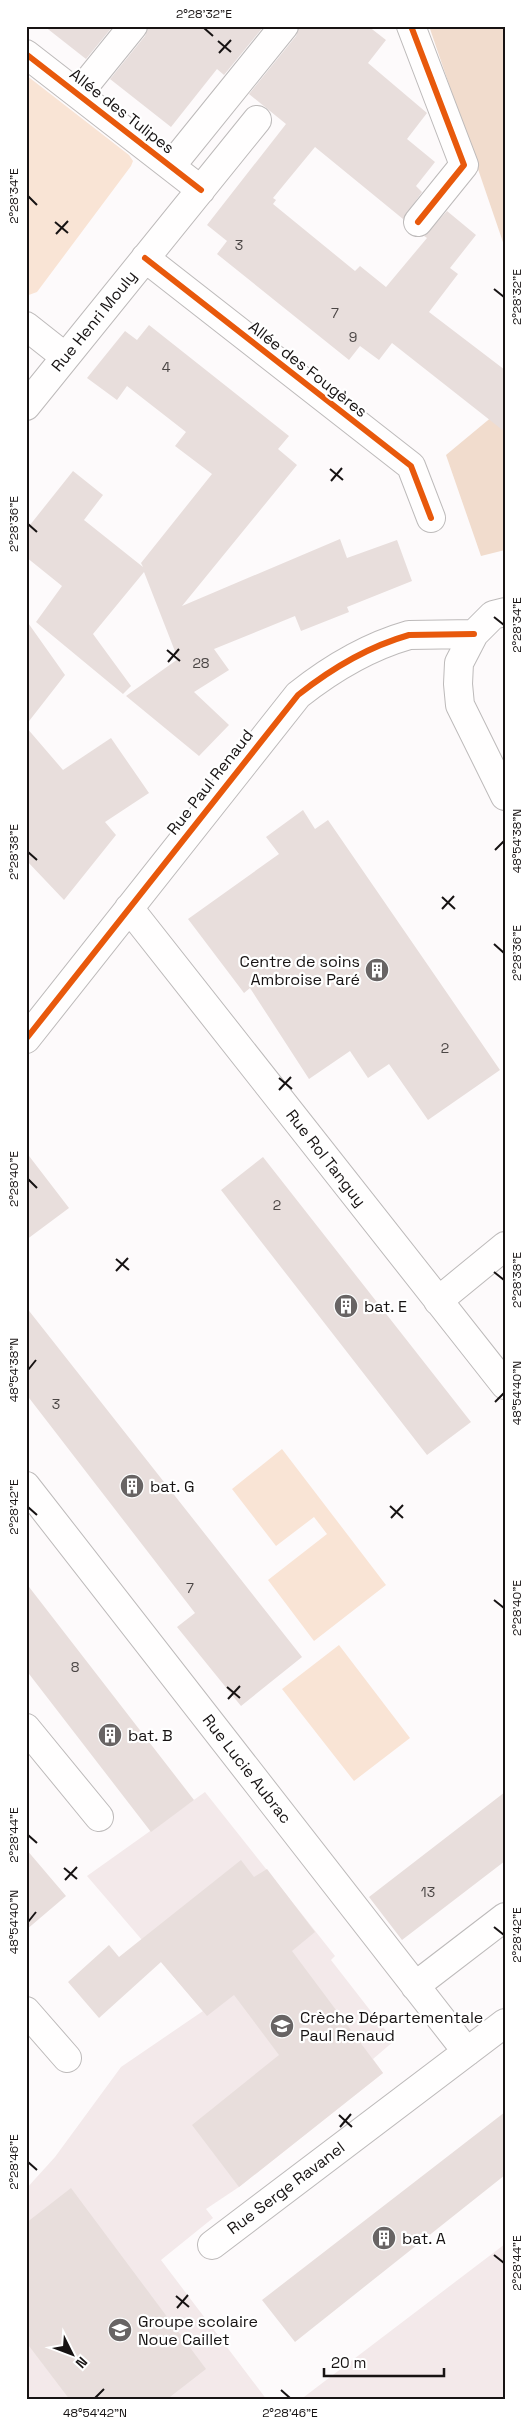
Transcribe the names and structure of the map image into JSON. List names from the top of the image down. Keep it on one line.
{"streets":{"street":["Allée des Tulipes","Rue Henri Mouly","Allée des Fougères","Rue Paul Renaud","Rue Rol Tanguy","Rue Lucie Aubrac","Rue Serge Ravanel"]},"crossings":[["Allée des Tulipes","Rue Henri Mouly"],["Rue Henri Mouly","Allée des Fougères"],["Rue Paul Renaud","Rue Rol Tanguy"],["Rue Lucie Aubrac","Rue Serge Ravanel"]],"places":{"building":["Centre de soins Ambroise Paré","bat. E","bat. G","bat. B","bat. A"],"school or university":["Crèche Départementale Paul Renaud","Groupe scolaire Noue Caillet"]},"house_numbers":["3","7","9","4","28","2","2","3","7","8","13"],"scale_bar":"20 m","north":"bottom right","coordinates":["2°28'32\"E","2°28'34\"E","2°28'36\"E","48°54'38\"N","2°28'38\"E","2°28'40\"E","48°54'40\"N","2°28'42\"E","2°28'44\"E","2°28'46\"E","48°54'42\"N"]}
